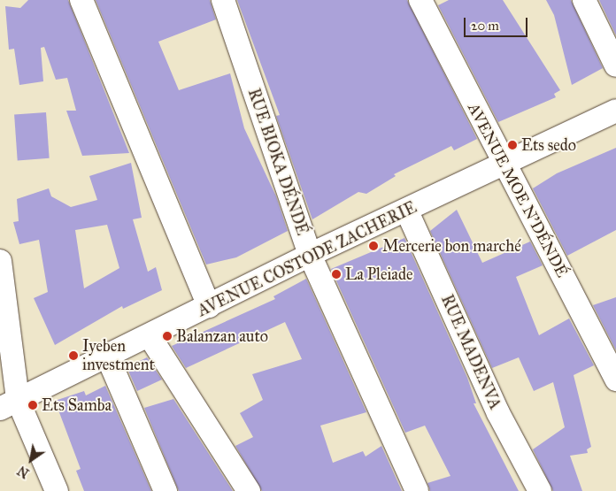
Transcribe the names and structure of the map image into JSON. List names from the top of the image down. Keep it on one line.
{"streets":{"street":["RUE BIOKA DÉNDÉ","AVENUE MOE N'DÉNDÉ","AVENUE COSTODE ZACHERIE","RUE MADENVA"]},"crossings":[["RUE BIOKA DÉNDÉ","AVENUE COSTODE ZACHERIE"],["AVENUE MOE N'DÉNDÉ","AVENUE COSTODE ZACHERIE"],["AVENUE COSTODE ZACHERIE","RUE MADENVA"]],"places":["Ets sedo","Mercerie bon marché","La Pleiade","Balanzan auto","Iyeben investment","Ets Samba"],"scale_bar":"20 m","north":"bottom left"}
